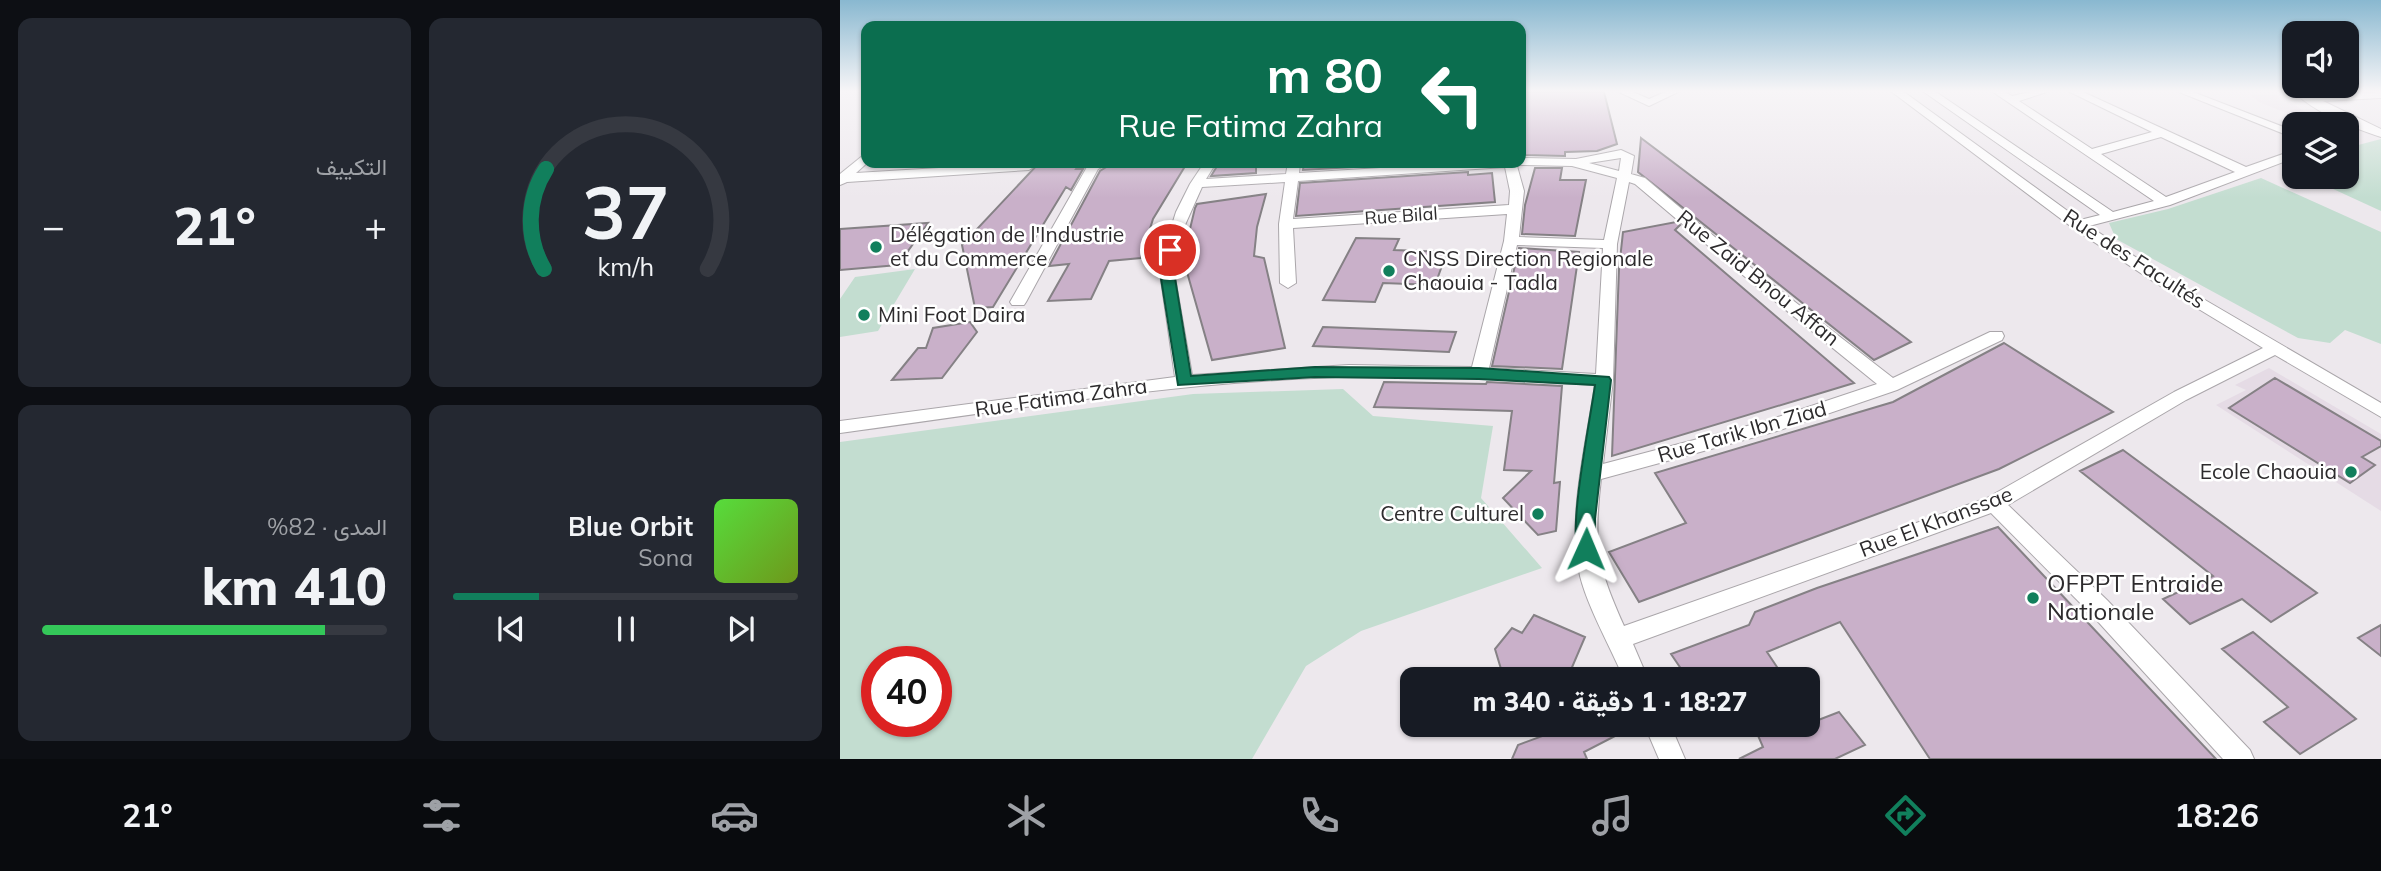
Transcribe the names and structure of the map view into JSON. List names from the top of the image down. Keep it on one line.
{"streets":{"street":["Rue Bilal","Rue des Facultés","Rue Zaid Bnou Affan","Rue Fatima Zahra","Rue Tarik Ibn Ziad","Rue El Khanssae"]},"crossings":[["Rue des Facultés","Rue El Khanssae"],["Rue Zaid Bnou Affan","Rue Tarik Ibn Ziad"]],"places":["Délégation de l'Industrie et du Commerce","CNSS Direction Regionale Chaouia - Tadla","Mini Foot Daira","Ecole Chaouia","Centre Culturel","OFPPT Entraide Nationale"],"page":{"tile":["التكييف",["المدى · 82%","410 km"]],"turn":["80 m","Rue Fatima Zahra"],"heat":["−","21°","+"],"song":["Blue Orbit","Sona"],"limit":"40","trip":"18:27 · 1 دقيقة · 340 m","tabs":["18:26","21°"],"gauge":["37","km/h"]}}
